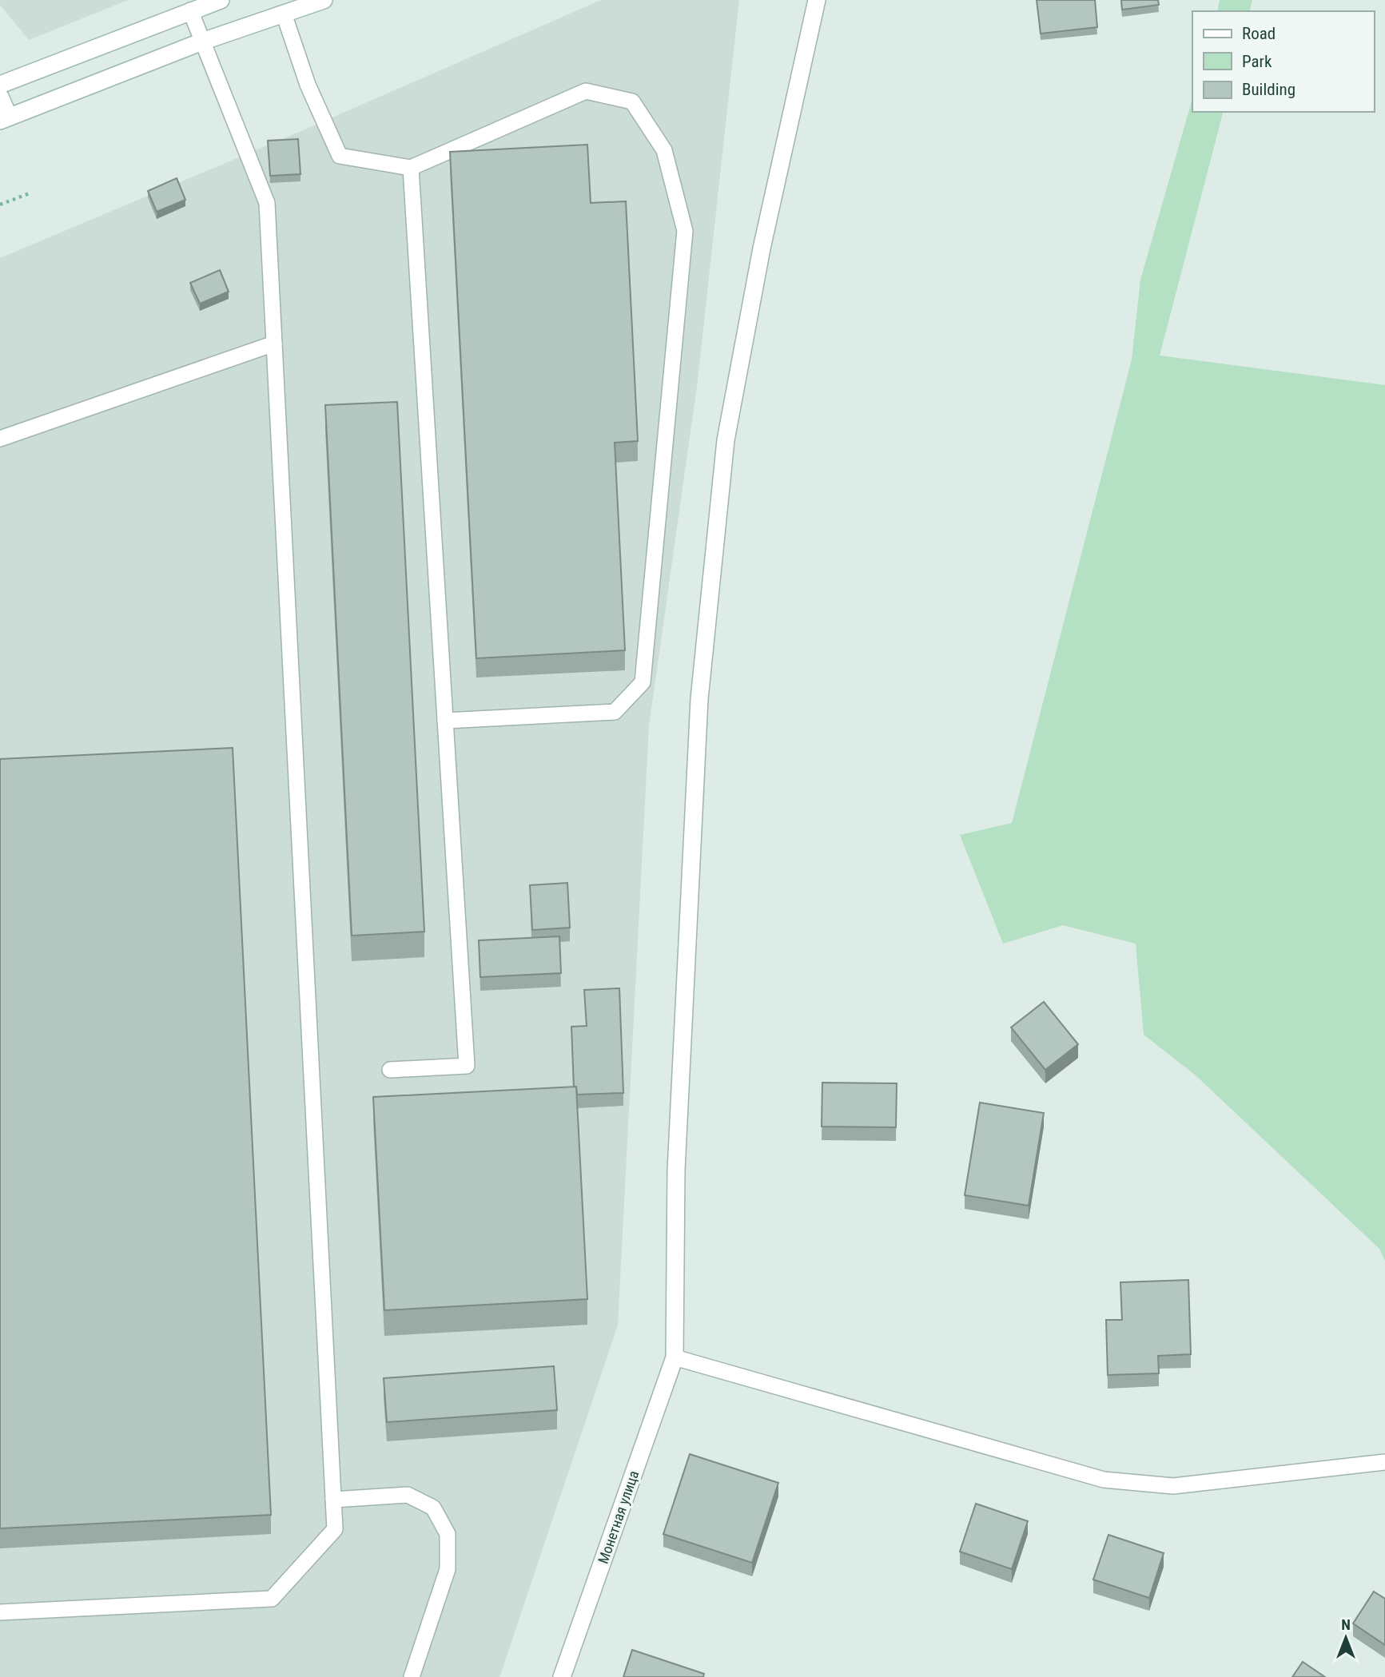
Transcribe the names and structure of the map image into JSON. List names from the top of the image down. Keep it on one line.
{"streets":{"street":["Монетная улица"]},"legend":["Road","Park","Building"],"north":"top"}
